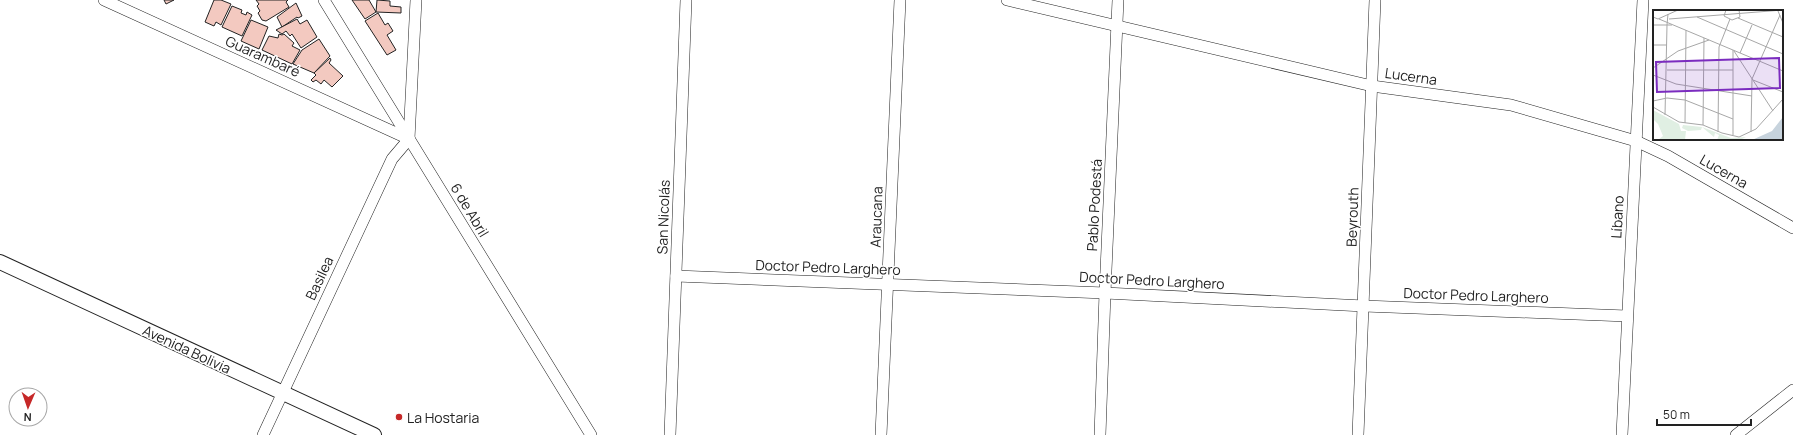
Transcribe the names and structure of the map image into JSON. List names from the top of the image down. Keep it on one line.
{"streets":{"street":["Guarambaré","Lucerna","Pablo Podestá","6 de Abril","San Nicolás","Araucana","Beyrouth","Líbano","Doctor Pedro Larghero","Basilea","Avenida Bolivia"]},"crossings":[["Guarambaré","6 de Abril"],["Guarambaré","Basilea"],["Lucerna","Pablo Podestá"],["Lucerna","Beyrouth"],["Lucerna","Líbano"],["Pablo Podestá","Doctor Pedro Larghero"],["6 de Abril","Basilea"],["San Nicolás","Doctor Pedro Larghero"],["Araucana","Doctor Pedro Larghero"],["Beyrouth","Doctor Pedro Larghero"],["Líbano","Doctor Pedro Larghero"],["Basilea","Avenida Bolivia"]],"places":["La Hostaria"],"scale_bar":"50 m","north":"bottom"}
